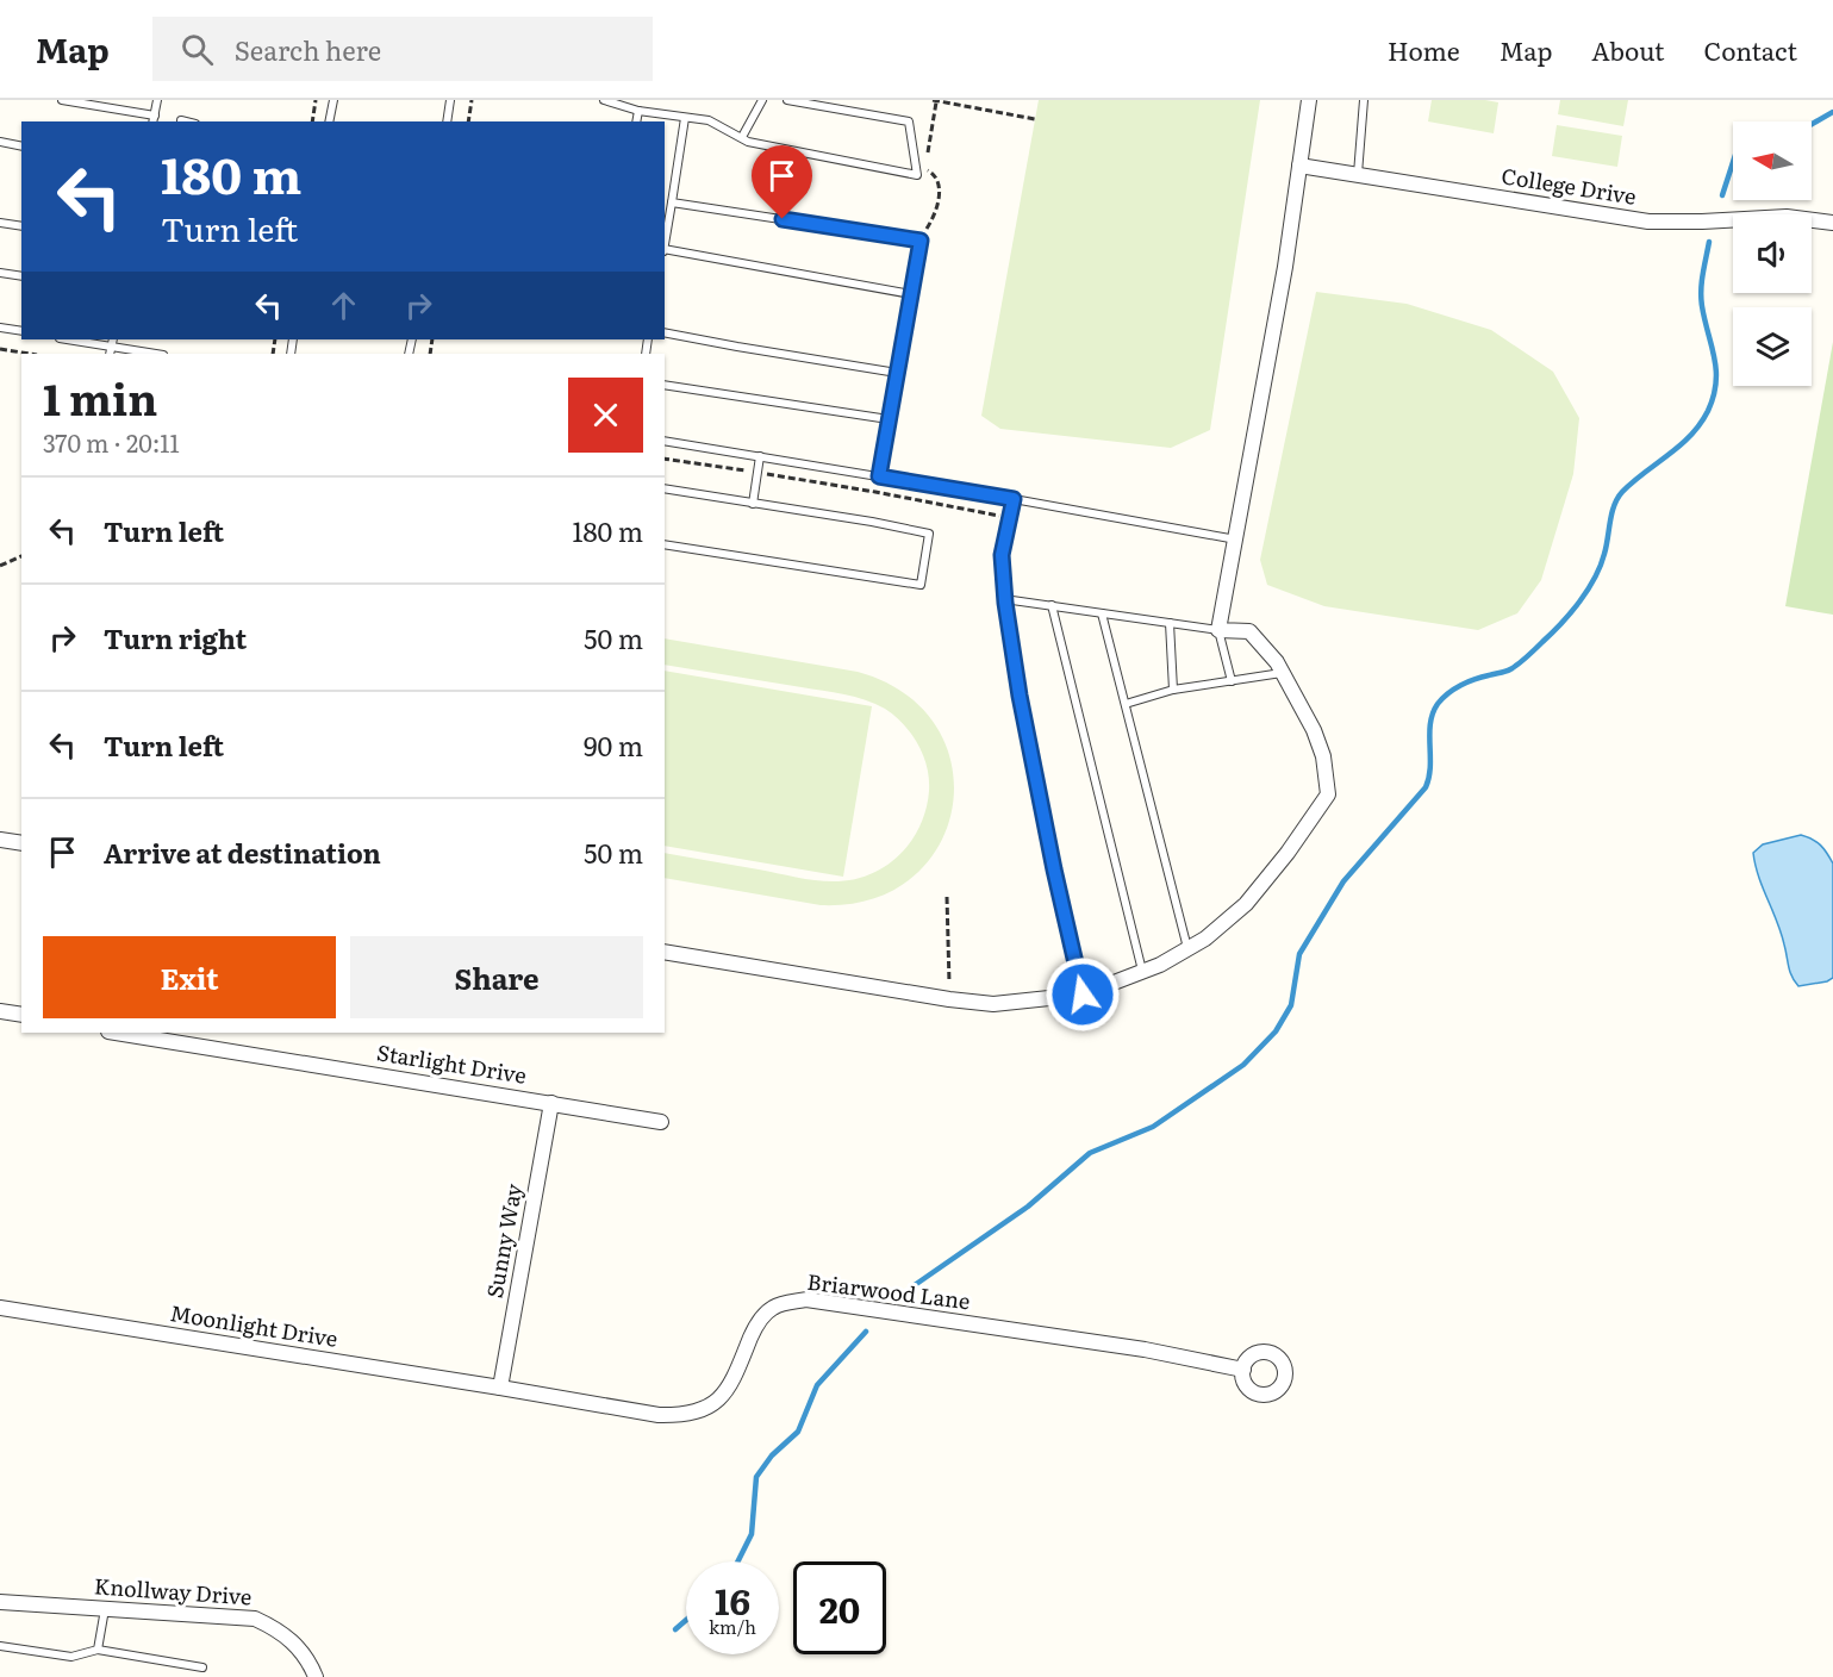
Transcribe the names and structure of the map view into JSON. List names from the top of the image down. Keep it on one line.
{"streets":{"street":["College Drive","Starlight Drive","Sunny Way","Briarwood Lane","Moonlight Drive","Knollway Drive"]},"crossings":[["Starlight Drive","Sunny Way"],["Sunny Way","Briarwood Lane"],["Sunny Way","Moonlight Drive"],["Briarwood Lane","Moonlight Drive"]],"north":"left","page":{"header":"Map","search":"Search here","nav":["Home","Map","About","Contact"],"turn":["180 m","Turn left"],"heading":["1 min","370 m · 20:11"],"list":[{"name":"Turn left","value":"180 m"},{"name":"Turn right","value":"50 m"},{"name":"Turn left","value":"90 m"},{"name":"Arrive at destination","value":"50 m"}],"buttons":["Exit","Share"],"speed":"16 km/h","limit":"20"}}
